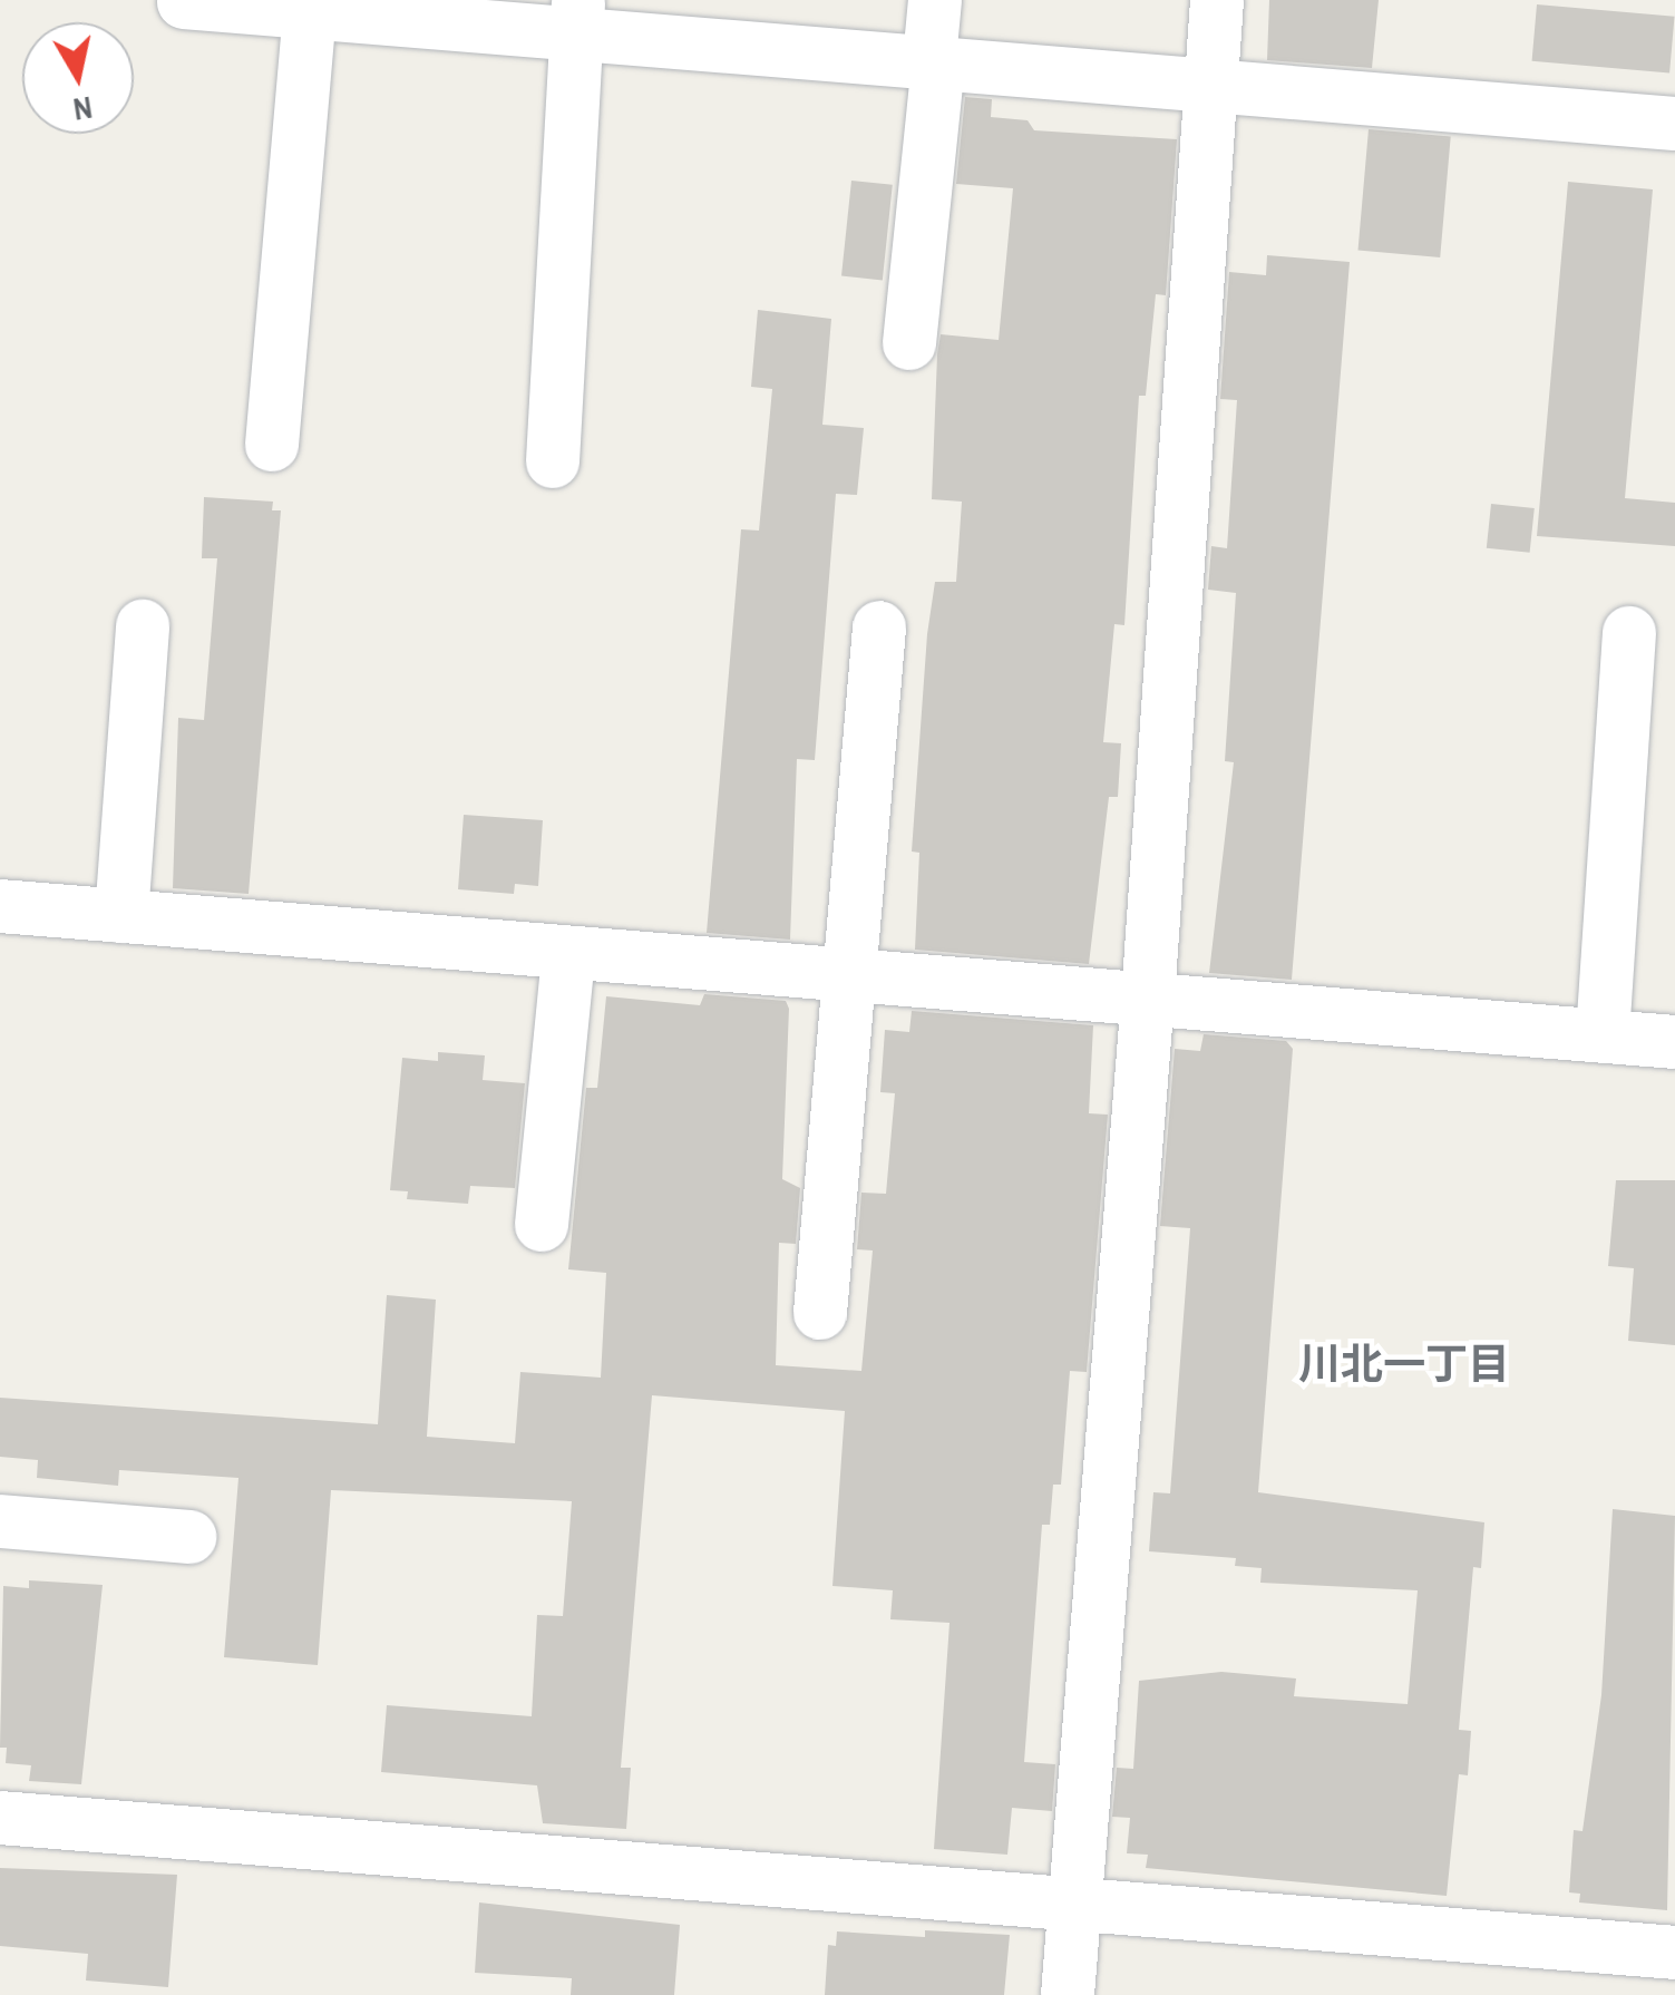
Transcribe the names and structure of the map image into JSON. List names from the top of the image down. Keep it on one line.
{"districts":["川北一丁目"],"north":"bottom"}
